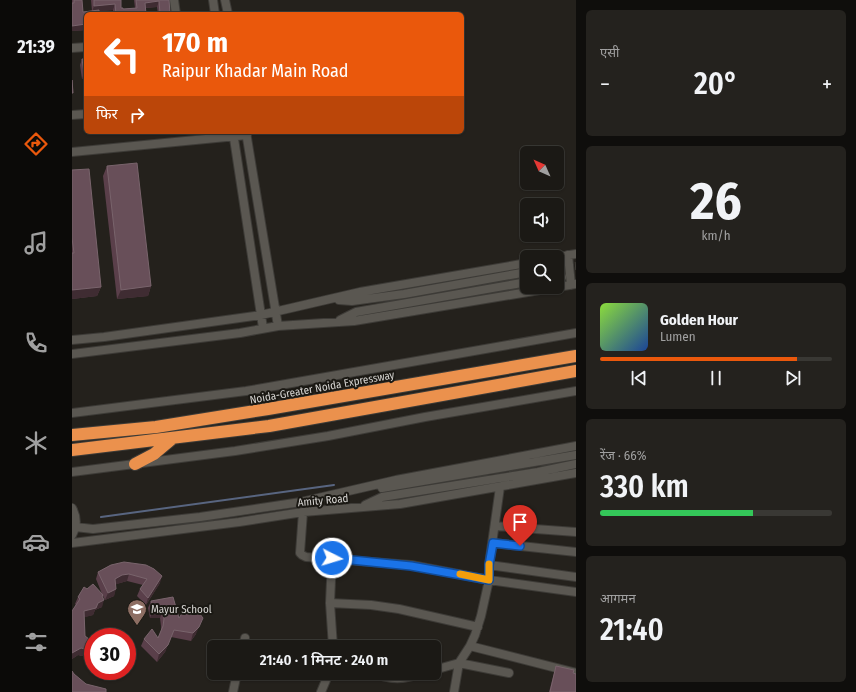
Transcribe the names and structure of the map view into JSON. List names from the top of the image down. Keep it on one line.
{"streets":{"highway":["Noida-Greater Noida Expressway"],"street":["Amity Road"]},"places":{"school or university":["Mayur School"]},"north":"top left","page":{"tabs":"21:39","tile":["एसी",["26","km/h"],["रेंज · 66%","330 km"],["आगमन","21:40"]],"turn":["170 m","Raipur Khadar Main Road"],"heat":["−","20°","+"],"then":"फिर","song":["Golden Hour","Lumen"],"limit":"30","trip":"21:40 · 1 मिनट · 240 m"}}
